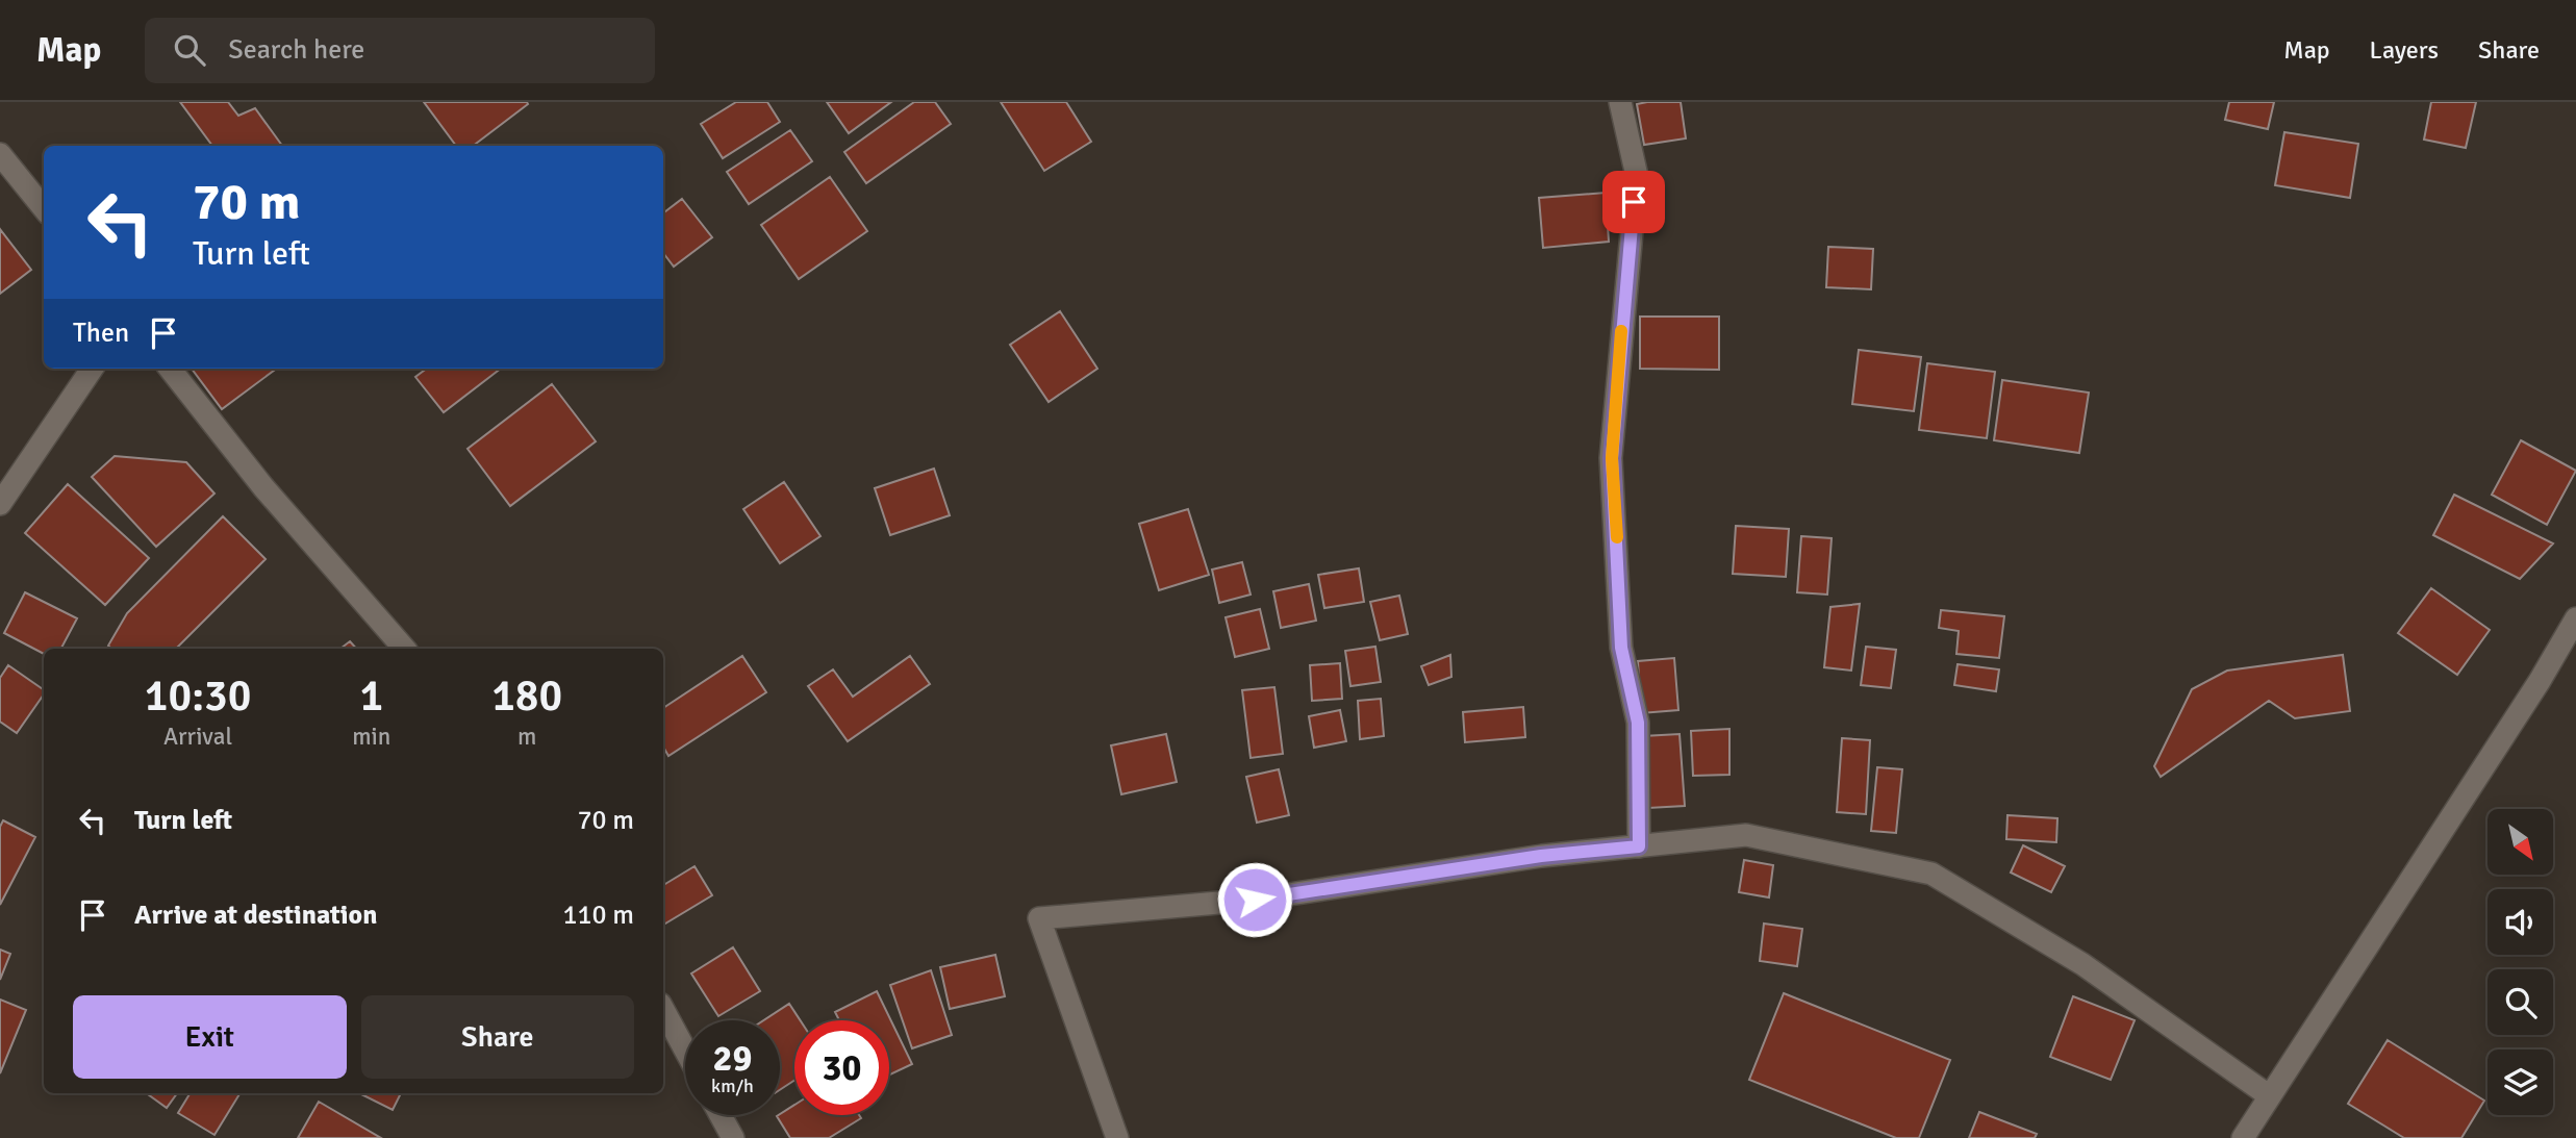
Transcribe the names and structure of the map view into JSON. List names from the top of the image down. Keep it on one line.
{"north":"bottom right","page":{"header":"Map","search":"Search here","nav":["Map","Layers","Share"],"turn":["70 m","Turn left"],"then":"Then","eta":["10:30","Arrival","1","min","180","m"],"list":[{"name":"Turn left","value":"70 m"},{"name":"Arrive at destination","value":"110 m"}],"buttons":["Exit","Share"],"speed":"29 km/h","limit":"30"}}
